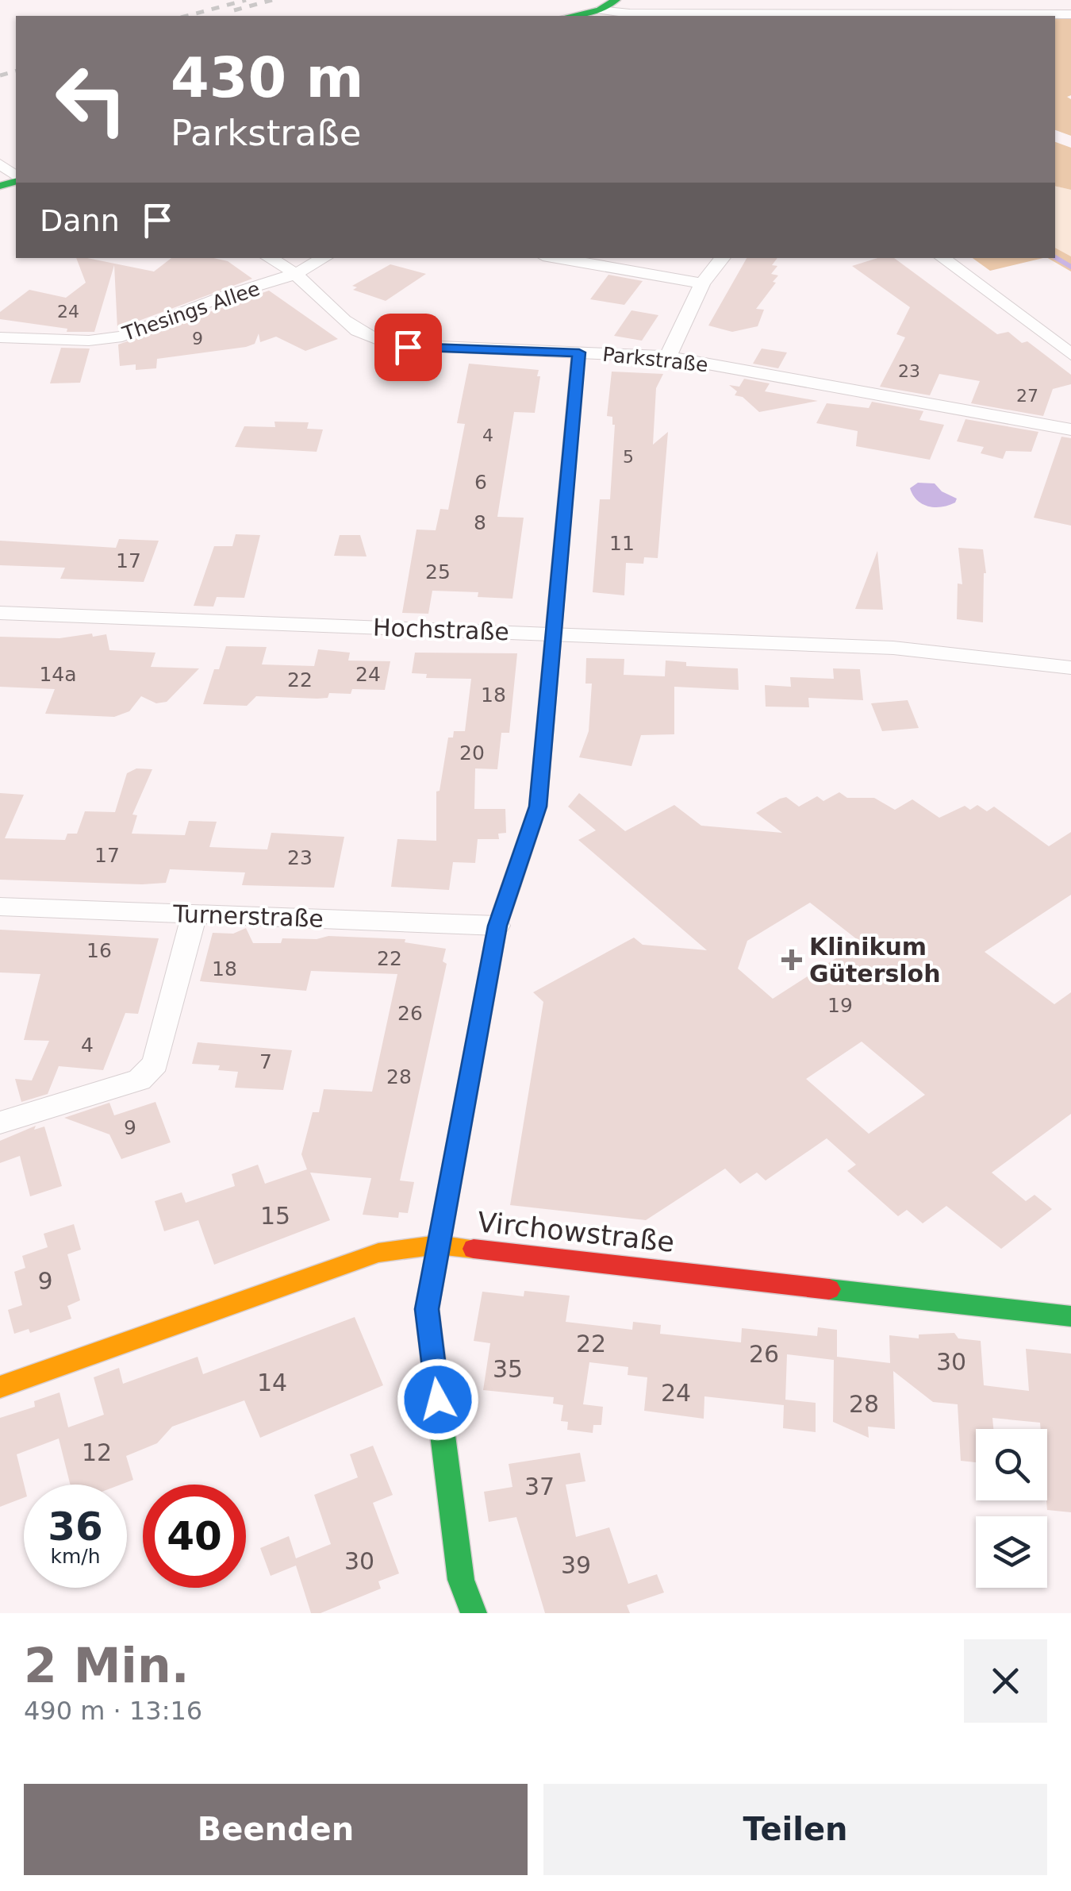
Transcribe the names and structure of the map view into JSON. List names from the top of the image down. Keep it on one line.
{"streets":{"street":["Thesings Allee","Parkstraße","Hochstraße","Turnerstraße","Virchowstraße"]},"crossings":[["Thesings Allee","Parkstraße"]],"places":{"health":["Klinikum Gütersloh"]},"house_numbers":["24","9","23","27","4","5","6","8","11","17","25","14a","24","22","18","20","17","23","16","22","18","19","26","4","7","28","9","15","9","22","26","30","35","14","24","28","12","37","30","39"],"page":{"turn":["430 m","Parkstraße"],"then":"Dann","speed":"36 km/h","limit":"40","heading":["2 Min.","490 m · 13:16"],"buttons":["Beenden","Teilen"]}}
